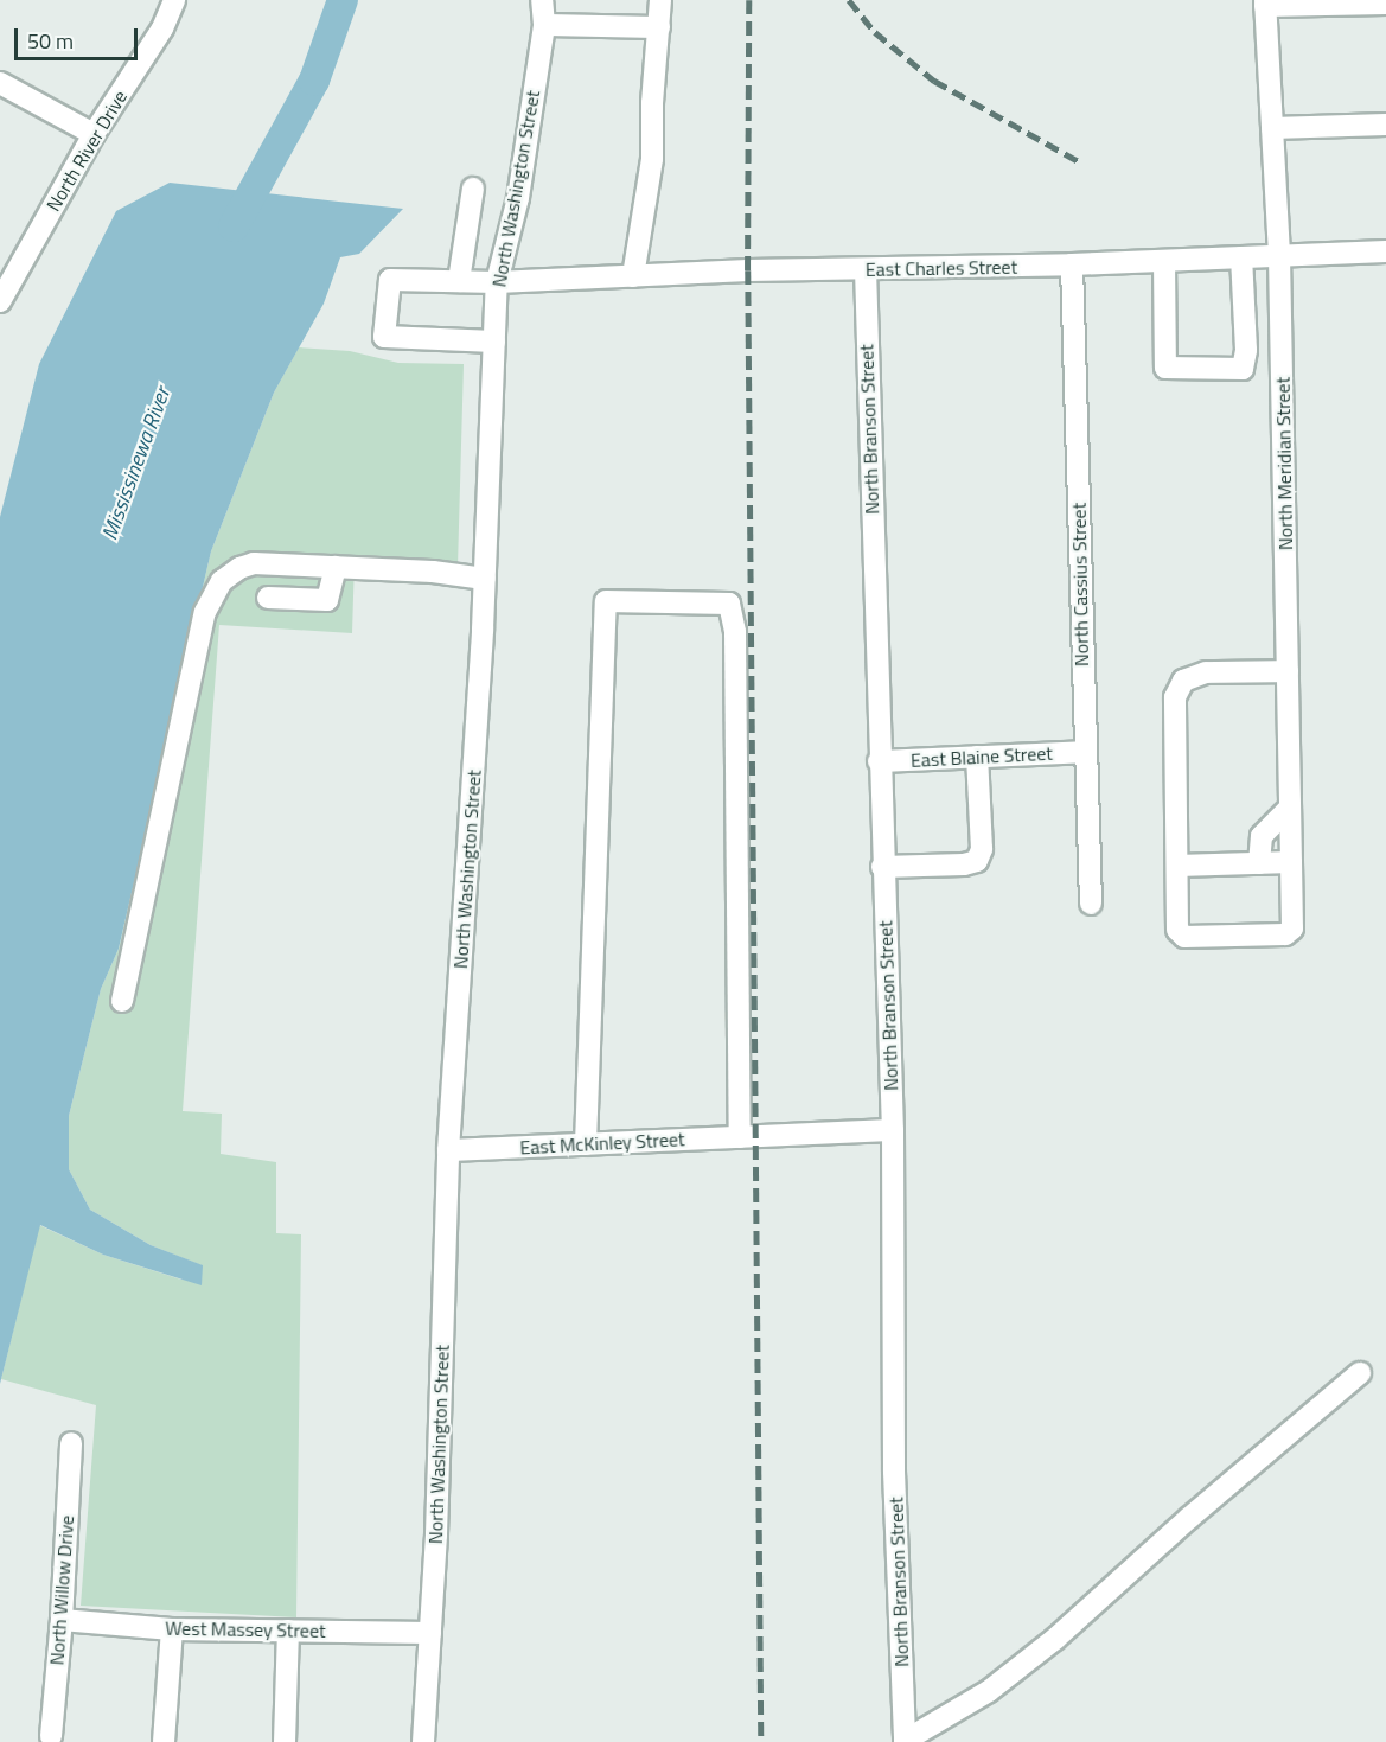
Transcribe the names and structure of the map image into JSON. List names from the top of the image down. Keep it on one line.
{"streets":{"street":["North River Drive","North Washington Street","East Charles Street","North Branson Street","North Meridian Street","North Cassius Street","East Blaine Street","East McKinley Street","North Willow Drive","West Massey Street"]},"crossings":[["North Washington Street","East Charles Street"],["North Washington Street","East McKinley Street"],["North Washington Street","West Massey Street"],["East Charles Street","North Branson Street"],["East Charles Street","North Meridian Street"],["East Charles Street","North Cassius Street"],["North Branson Street","East Blaine Street"],["North Branson Street","East McKinley Street"],["North Cassius Street","East Blaine Street"],["North Willow Drive","West Massey Street"]],"water":["Mississinewa River"],"scale_bar":"50 m"}
